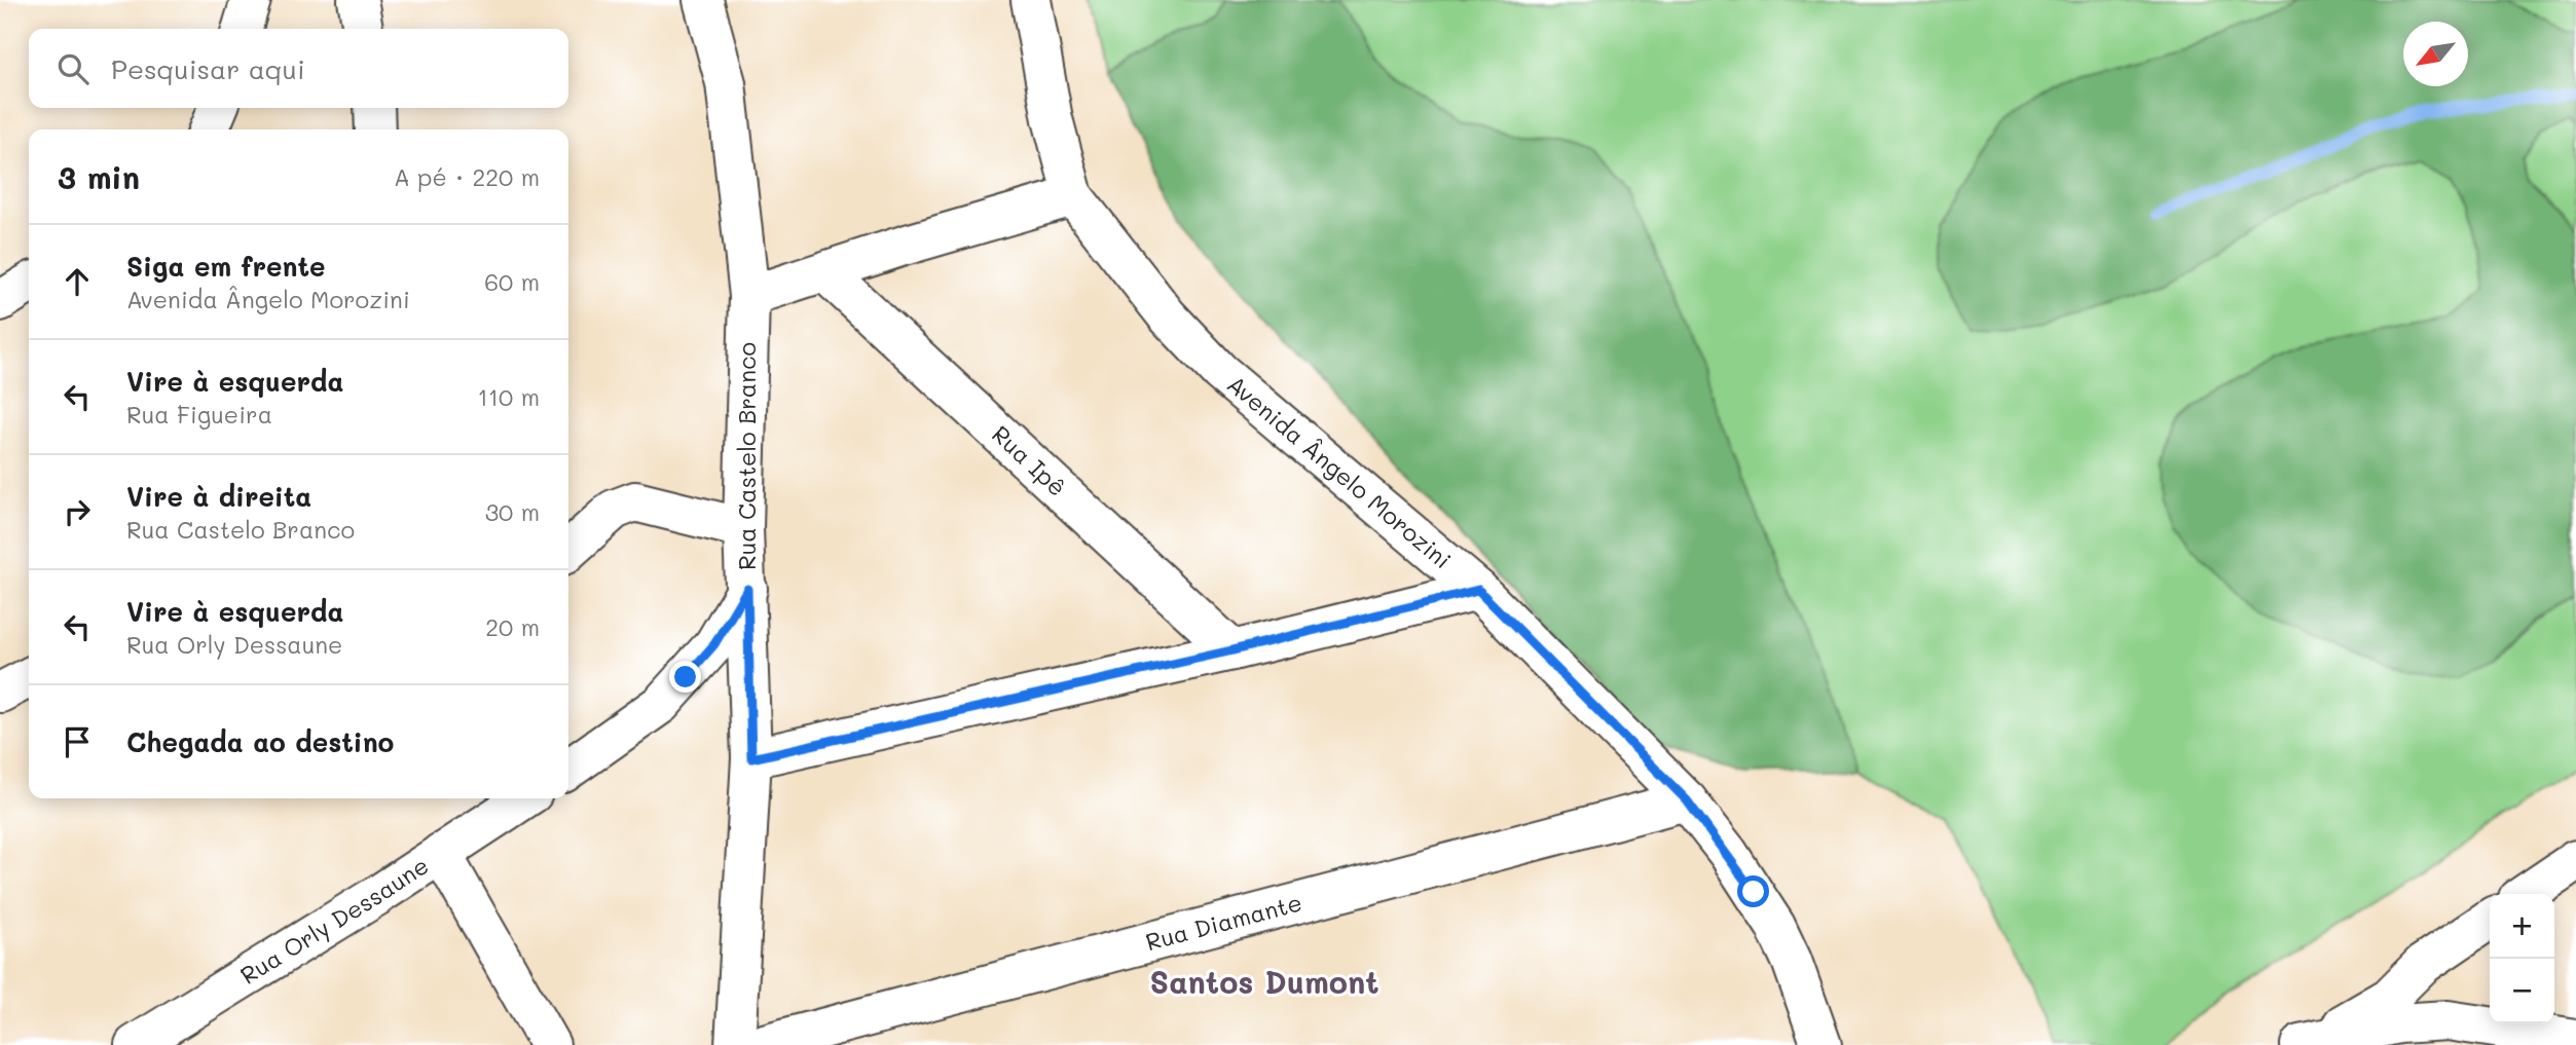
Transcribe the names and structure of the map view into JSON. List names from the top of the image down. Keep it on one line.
{"streets":{"street":["Rua Castelo Branco","Rua Ipê","Avenida Ângelo Morozini","Rua Orly Dessaune","Rua Diamante"]},"crossings":[["Avenida Ângelo Morozini","Rua Diamante"]],"districts":["Santos Dumont"],"north":"bottom left","page":{"search":"Pesquisar aqui","heading":["3 min","A pé · 220 m"],"list":[["Siga em frente","Avenida Ângelo Morozini","60 m"],["Vire à esquerda","Rua Figueira","110 m"],["Vire à direita","Rua Castelo Branco","30 m"],["Vire à esquerda","Rua Orly Dessaune","20 m"],"Chegada ao destino"],"map_buttons":["+","−"]}}
